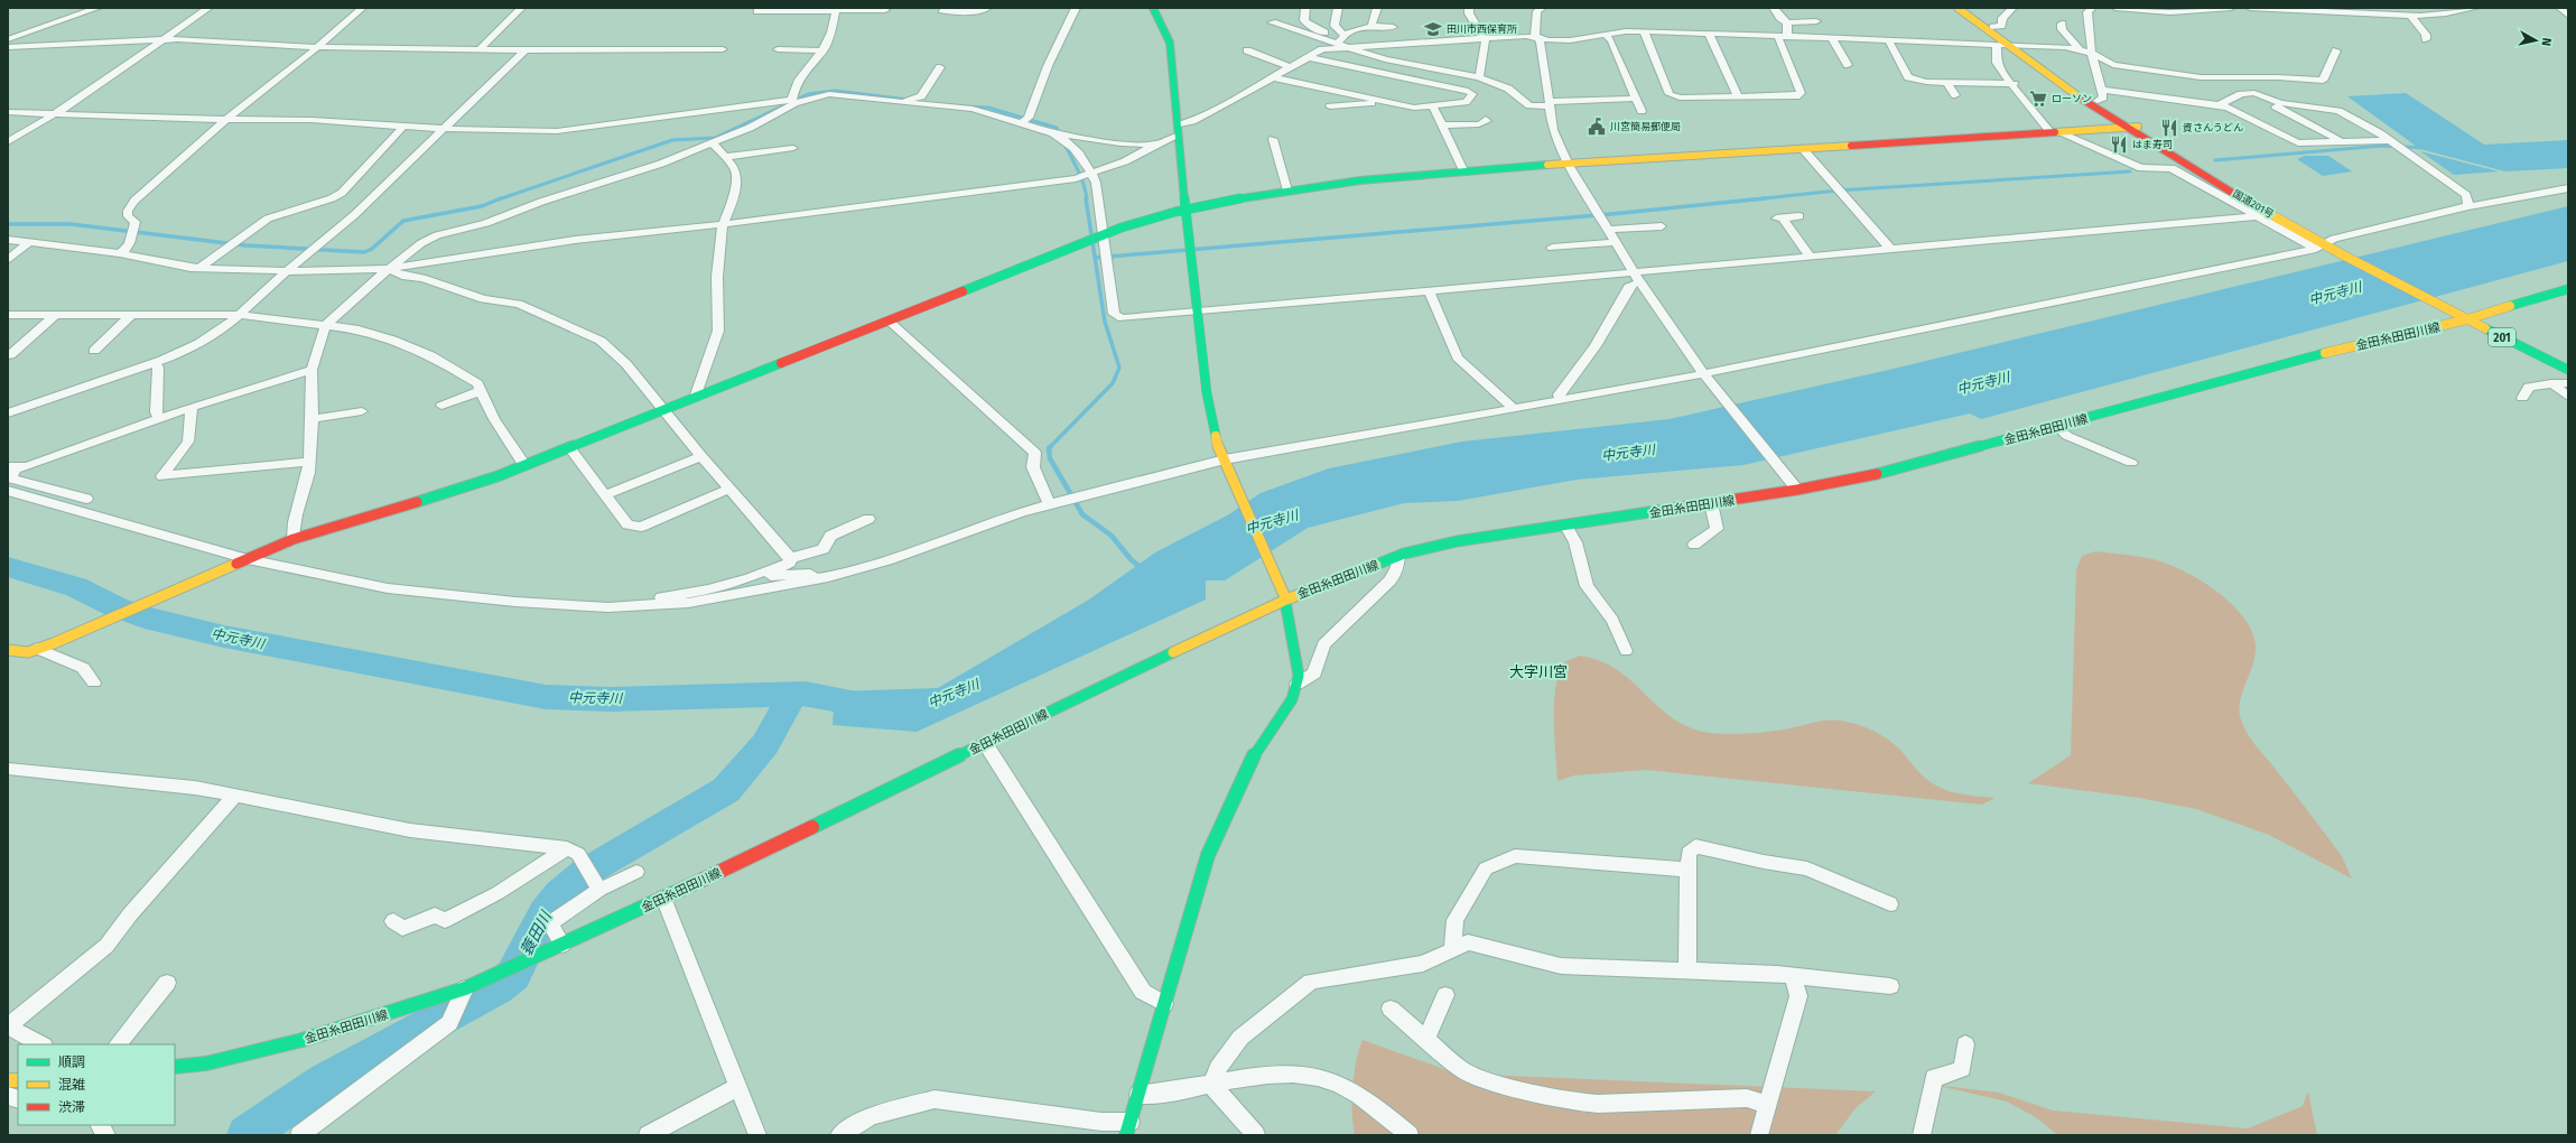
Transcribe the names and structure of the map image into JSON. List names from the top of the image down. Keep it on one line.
{"streets":{"main road":["国道201号","金田糸田田川線","201"]},"crossings":[["国道201号","金田糸田田川線"]],"districts":["大字川宮"],"water":["中元寺川","蓑田川"],"places":{"school or university":["田川市西保育所"],"supermarket":["ローソン"],"public building":["川宮簡易郵便局"],"restaurant":["資さんうどん","はま寿司"]},"legend":["順調","混雑","渋滞"],"north":"right"}
